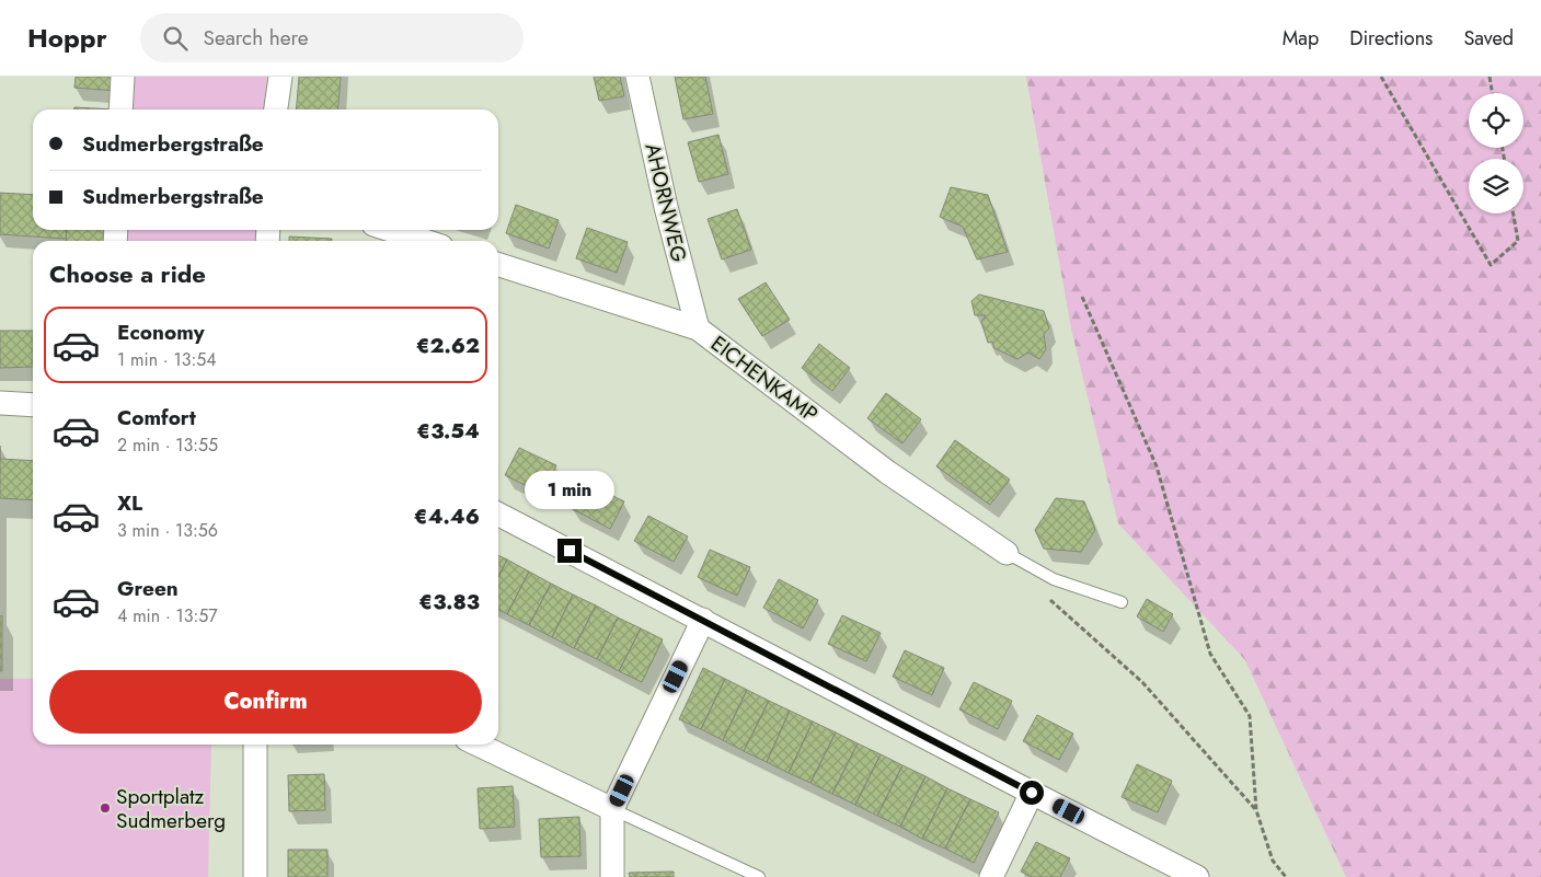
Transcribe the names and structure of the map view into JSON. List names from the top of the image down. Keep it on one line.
{"streets":{"street":["AHORNWEG","EICHENKAMP"]},"crossings":[["AHORNWEG","EICHENKAMP"]],"places":["Sportplatz Sudmerberg"],"page":{"header":"Hoppr","search":"Search here","nav":["Map","Directions","Saved"],"banner":["Sudmerbergstraße","Sudmerbergstraße"],"heading":"Choose a ride","list":[{"name":"Economy","note":"1 min · 13:54","value":"€2.62"},{"name":"Comfort","note":"2 min · 13:55","value":"€3.54"},{"name":"XL","note":"3 min · 13:56","value":"€4.46"},{"name":"Green","note":"4 min · 13:57","value":"€3.83"}],"bubble":"1 min","buttons":"Confirm"}}
